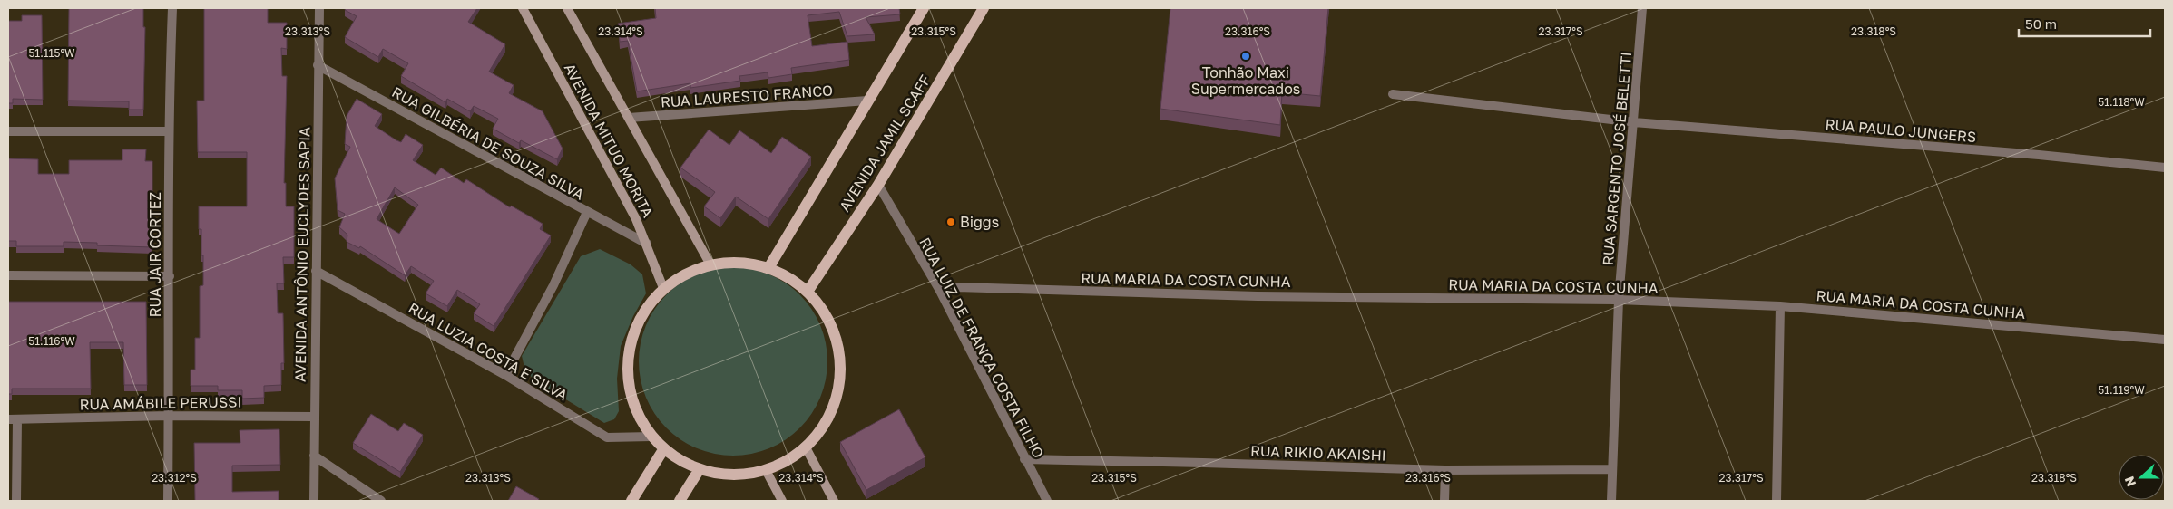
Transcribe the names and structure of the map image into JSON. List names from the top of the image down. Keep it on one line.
{"streets":{"main road":["AVENIDA JAMIL SCAFF"],"street":["RUA LAURESTO FRANCO","RUA PAULO JUNGERS","AVENIDA MITUO MORITA","RUA GILBÉRIA DE SOUZA SILVA","RUA SARGENTO JOSÉ BELETTI","RUA JAIR CORTEZ","AVENIDA ANTÔNIO EUCLYDES SAPIA","RUA MARIA DA COSTA CUNHA","RUA LUIZ DE FRANÇA COSTA FILHO","RUA LUZIA COSTA E SILVA","RUA AMÁBILE PERUSSI","RUA RIKIO AKAISHI"]},"crossings":[["RUA LAURESTO FRANCO","AVENIDA MITUO MORITA"],["RUA PAULO JUNGERS","RUA SARGENTO JOSÉ BELETTI"],["AVENIDA MITUO MORITA","RUA GILBÉRIA DE SOUZA SILVA"],["RUA GILBÉRIA DE SOUZA SILVA","AVENIDA ANTÔNIO EUCLYDES SAPIA"],["AVENIDA JAMIL SCAFF","RUA LUIZ DE FRANÇA COSTA FILHO"],["RUA SARGENTO JOSÉ BELETTI","RUA MARIA DA COSTA CUNHA"],["RUA SARGENTO JOSÉ BELETTI","RUA RIKIO AKAISHI"],["RUA JAIR CORTEZ","RUA AMÁBILE PERUSSI"],["AVENIDA ANTÔNIO EUCLYDES SAPIA","RUA LUZIA COSTA E SILVA"],["AVENIDA ANTÔNIO EUCLYDES SAPIA","RUA AMÁBILE PERUSSI"],["RUA MARIA DA COSTA CUNHA","RUA LUIZ DE FRANÇA COSTA FILHO"],["RUA LUIZ DE FRANÇA COSTA FILHO","RUA RIKIO AKAISHI"]],"places":["Tonhão Maxi Supermercados","Biggs"],"scale_bar":"50 m","north":"left","coordinates":["23.313°S","23.314°S","23.315°S","23.317°S","23.318°S","23.316°S","51.115°W","51.118°W","51.116°W","51.119°W","23.312°S"]}
